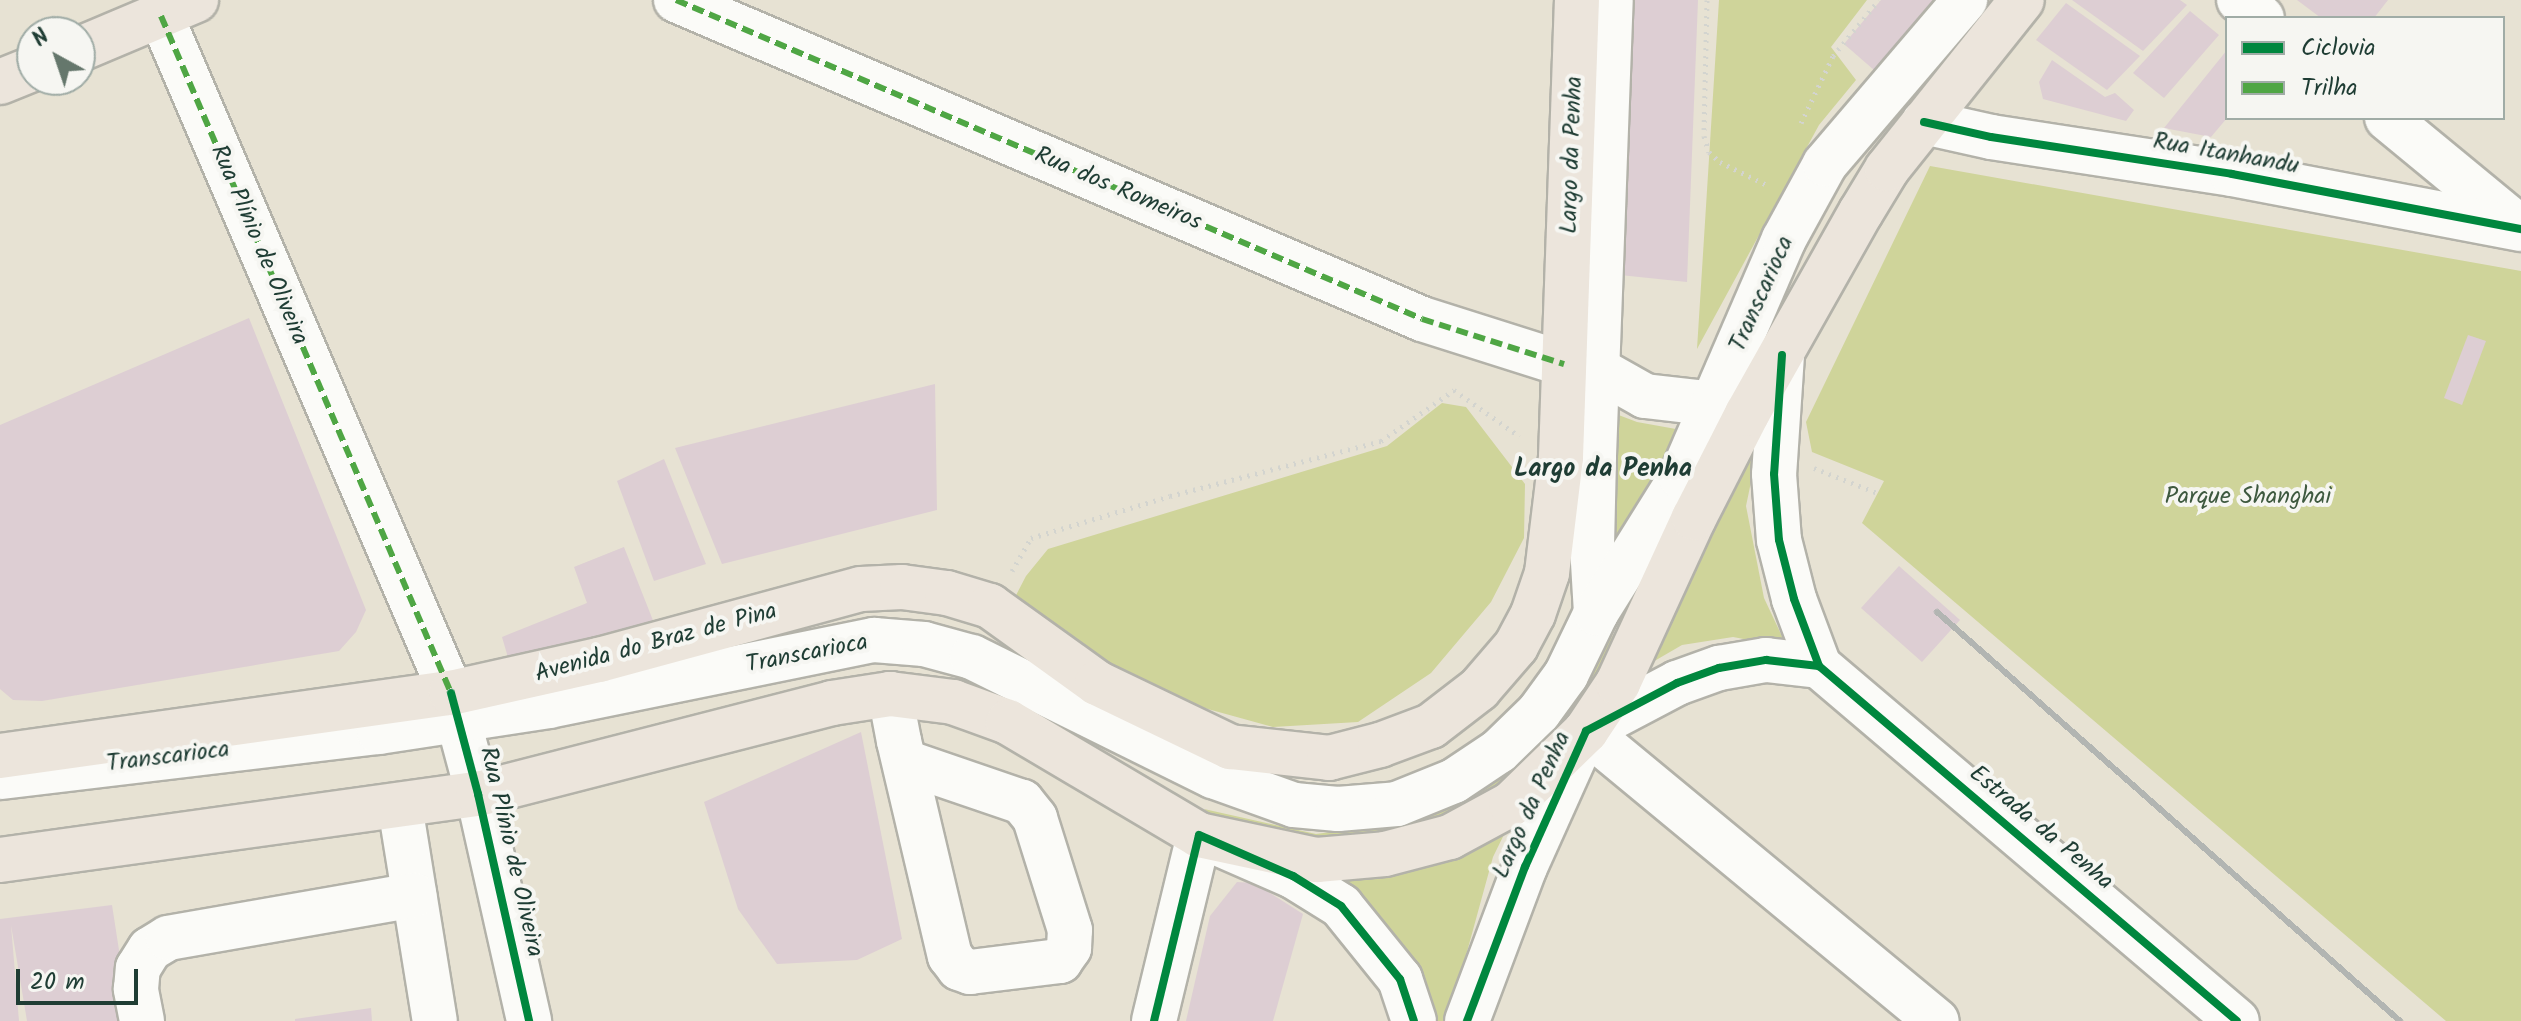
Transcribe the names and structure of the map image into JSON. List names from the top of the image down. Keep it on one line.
{"streets":{"main road":["Largo da Penha","Avenida do Braz de Pina"],"street":["Rua Itanhandu","Rua dos Romeiros","Rua Plínio de Oliveira","Transcarioca","Estrada da Penha"]},"crossings":[["Rua Itanhandu","Largo da Penha"],["Largo da Penha","Rua dos Romeiros"],["Largo da Penha","Transcarioca"],["Largo da Penha","Avenida do Braz de Pina"],["Largo da Penha","Estrada da Penha"],["Rua dos Romeiros","Transcarioca"],["Rua Plínio de Oliveira","Transcarioca"],["Rua Plínio de Oliveira","Avenida do Braz de Pina"],["Transcarioca","Avenida do Braz de Pina"]],"districts":["Largo da Penha"],"parks":["Parque Shanghai"],"legend":["Ciclovia","Trilha"],"scale_bar":"20 m","north":"top left"}
